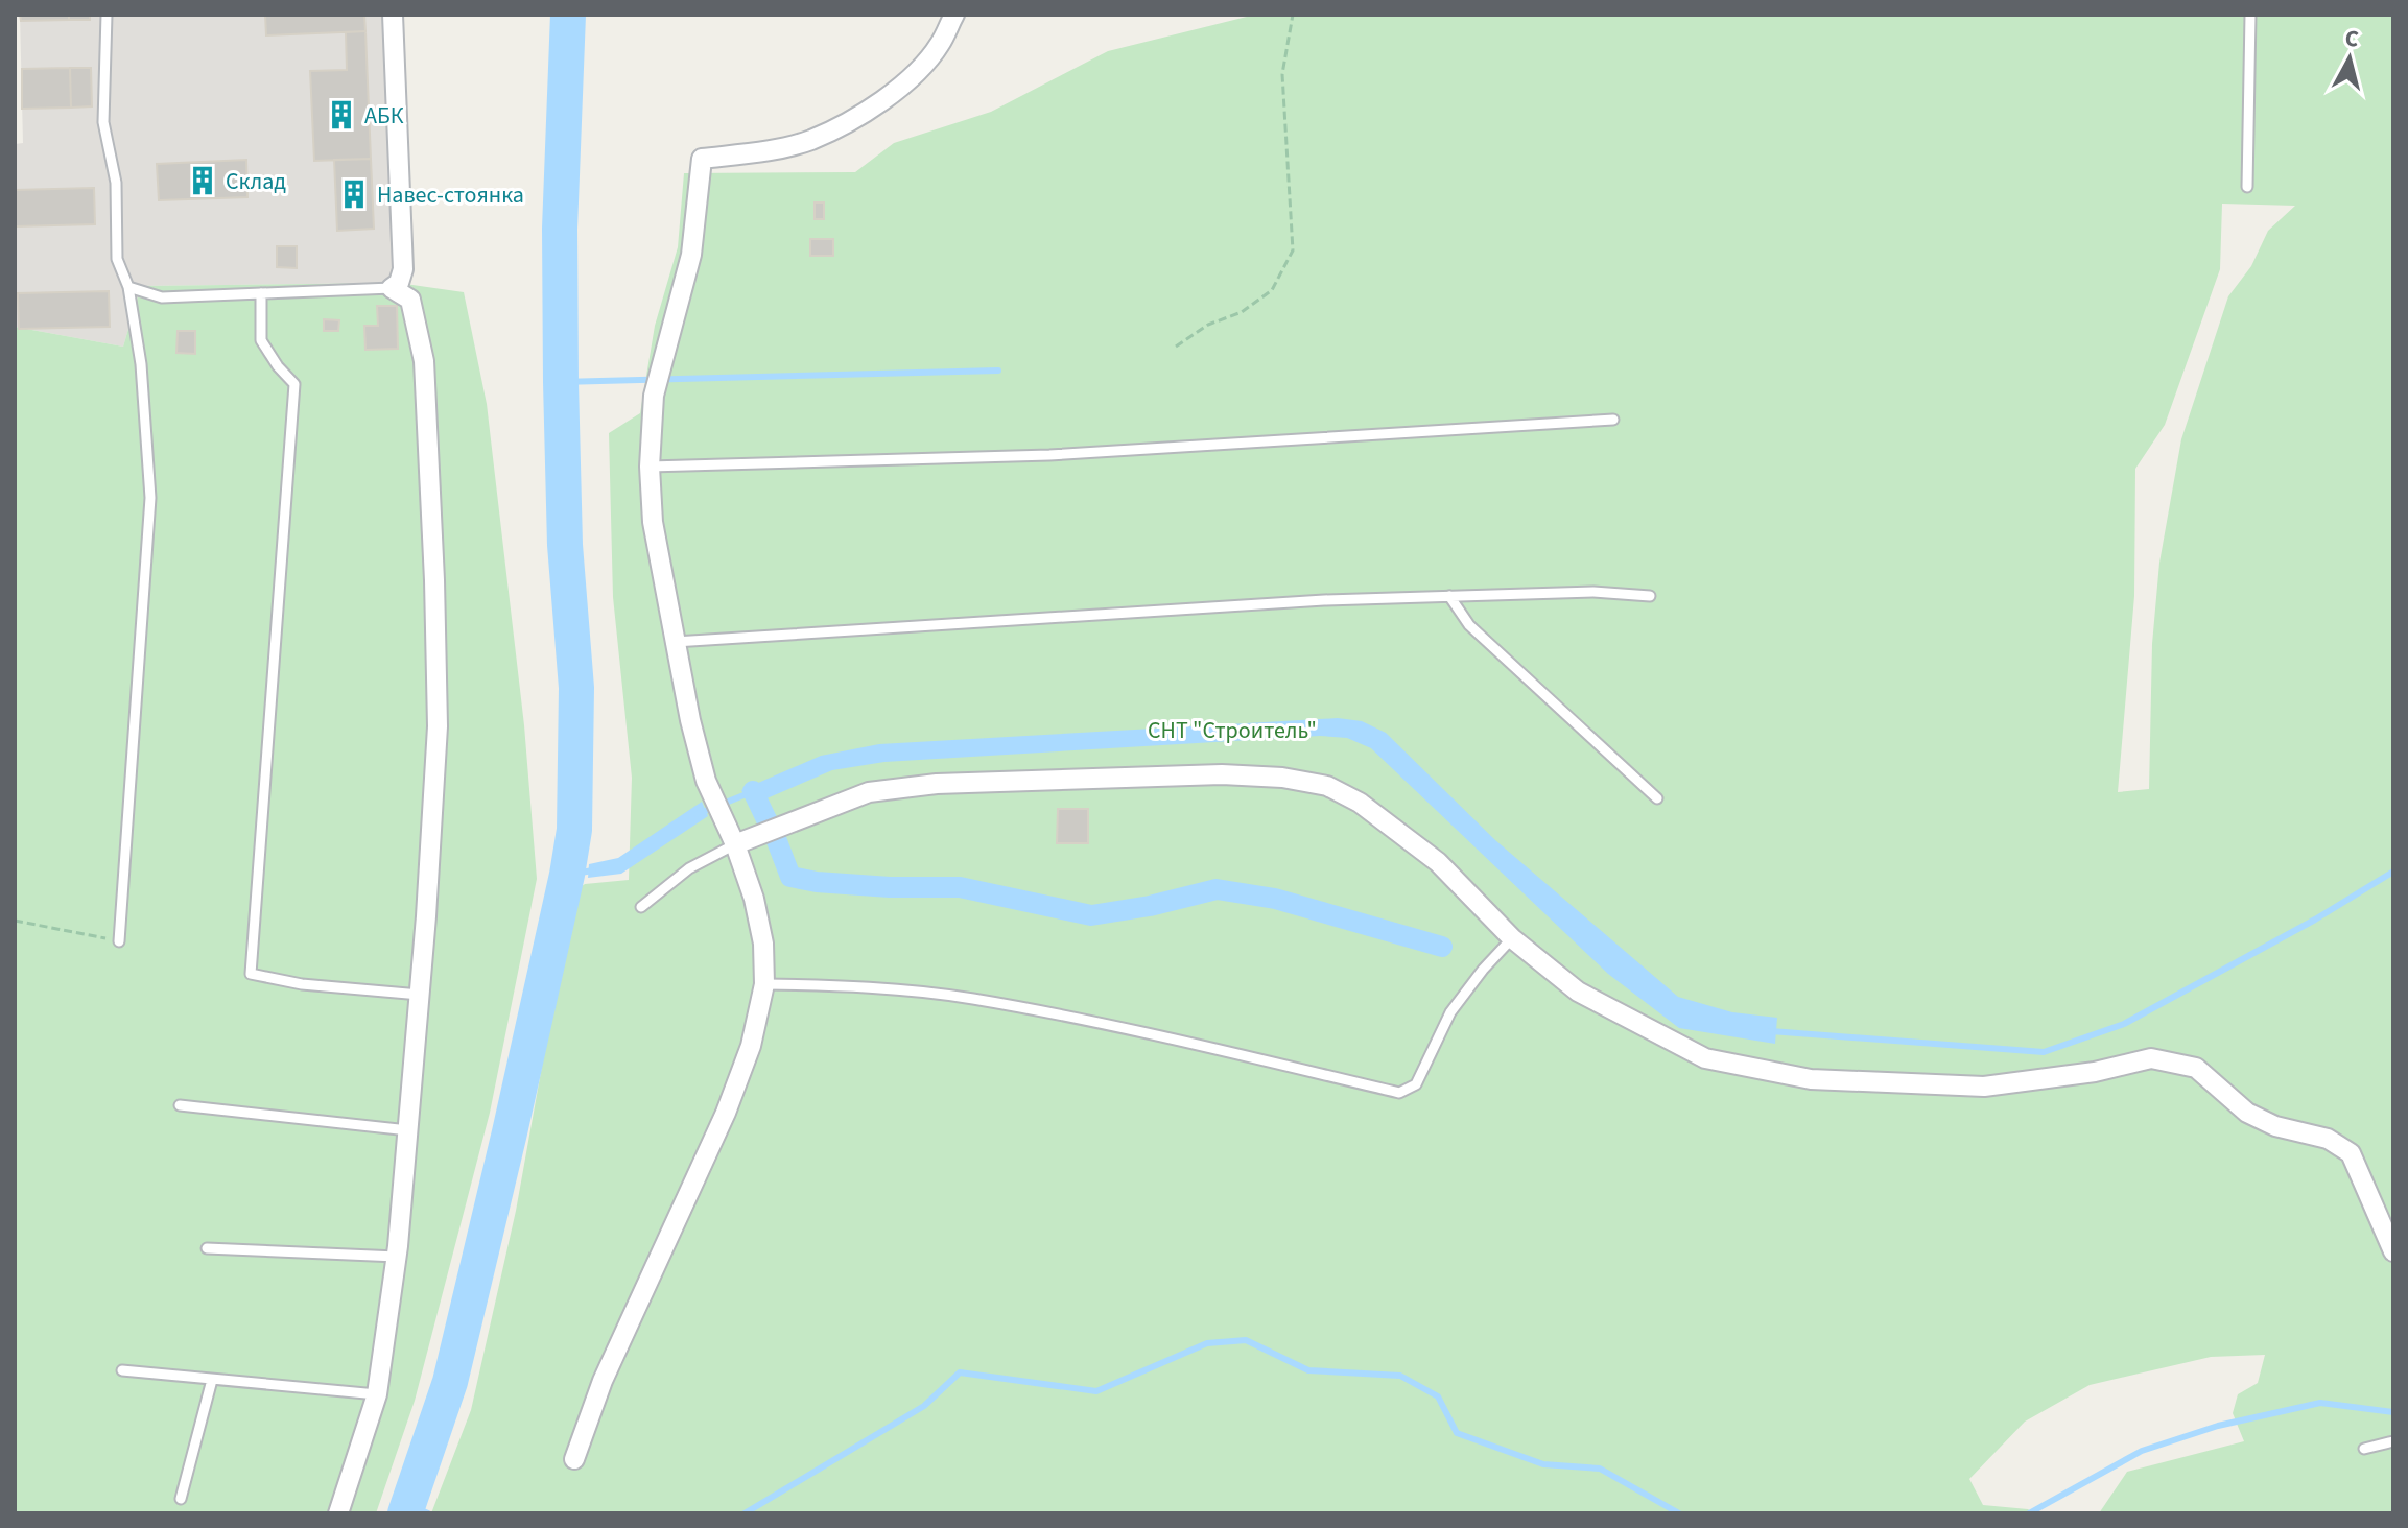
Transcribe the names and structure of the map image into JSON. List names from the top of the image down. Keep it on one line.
{"parks":["СНТ \"Строитель\""],"places":{"building":["АБК","Склад","Навес-стоянка"]},"north":"top"}
